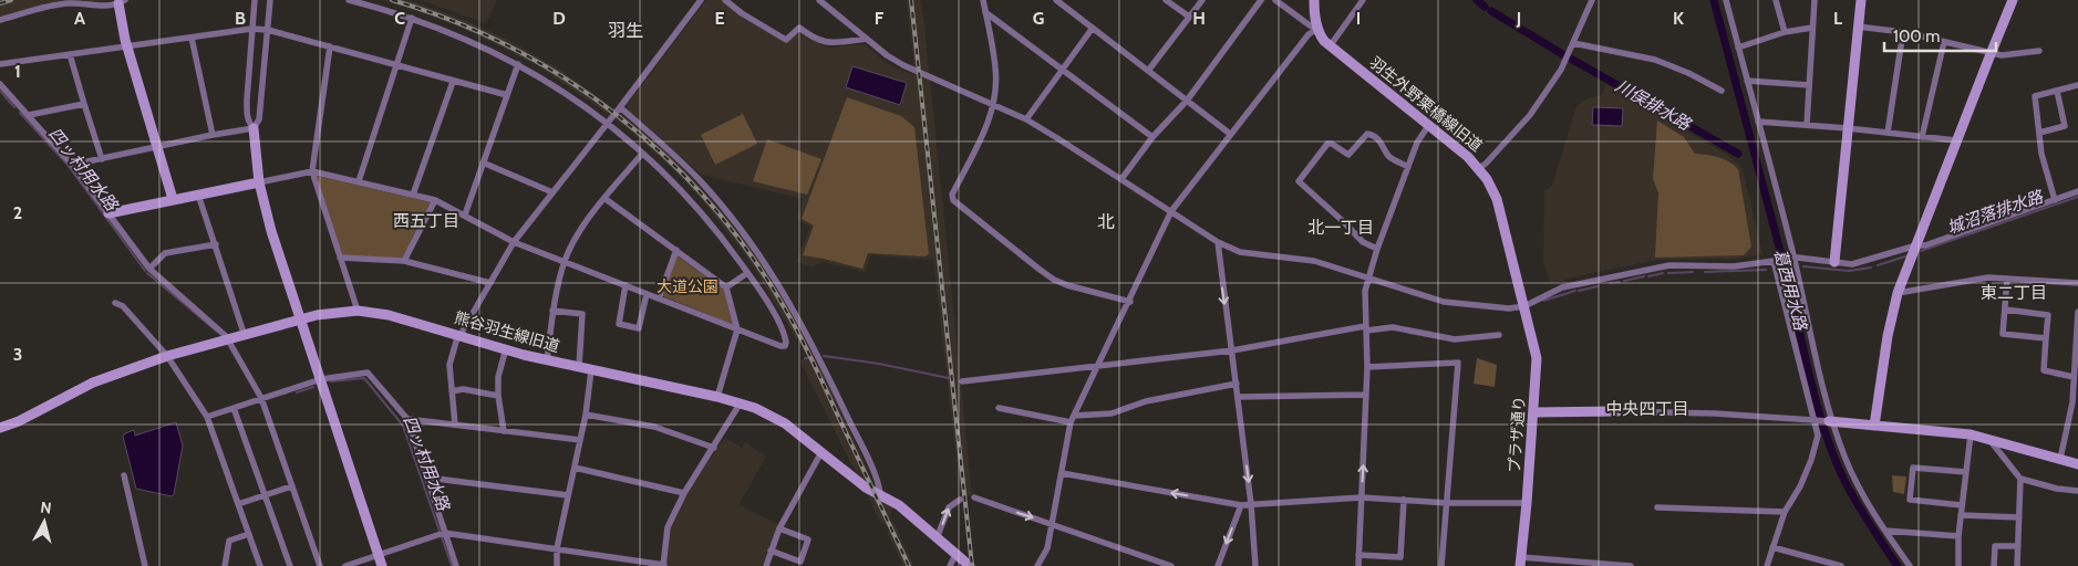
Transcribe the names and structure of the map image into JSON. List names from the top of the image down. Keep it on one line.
{"streets":{"street":["羽生外野栗橋線旧道","熊谷羽生線旧道","プラザ通り"]},"crossings":[["羽生外野栗橋線旧道","プラザ通り"]],"districts":["羽生","西五丁目","北","北一丁目","東二丁目","中央四丁目"],"water":["川俣排水路","四ッ村用水路","城沼落排水路","葛西用水路"],"parks":["大道公園"],"scale_bar":"100 m","north":"top","grid":{"columns":["A","B","C","D","E","F","G","H","I","J","K","L"],"rows":["1","2","3"]}}
